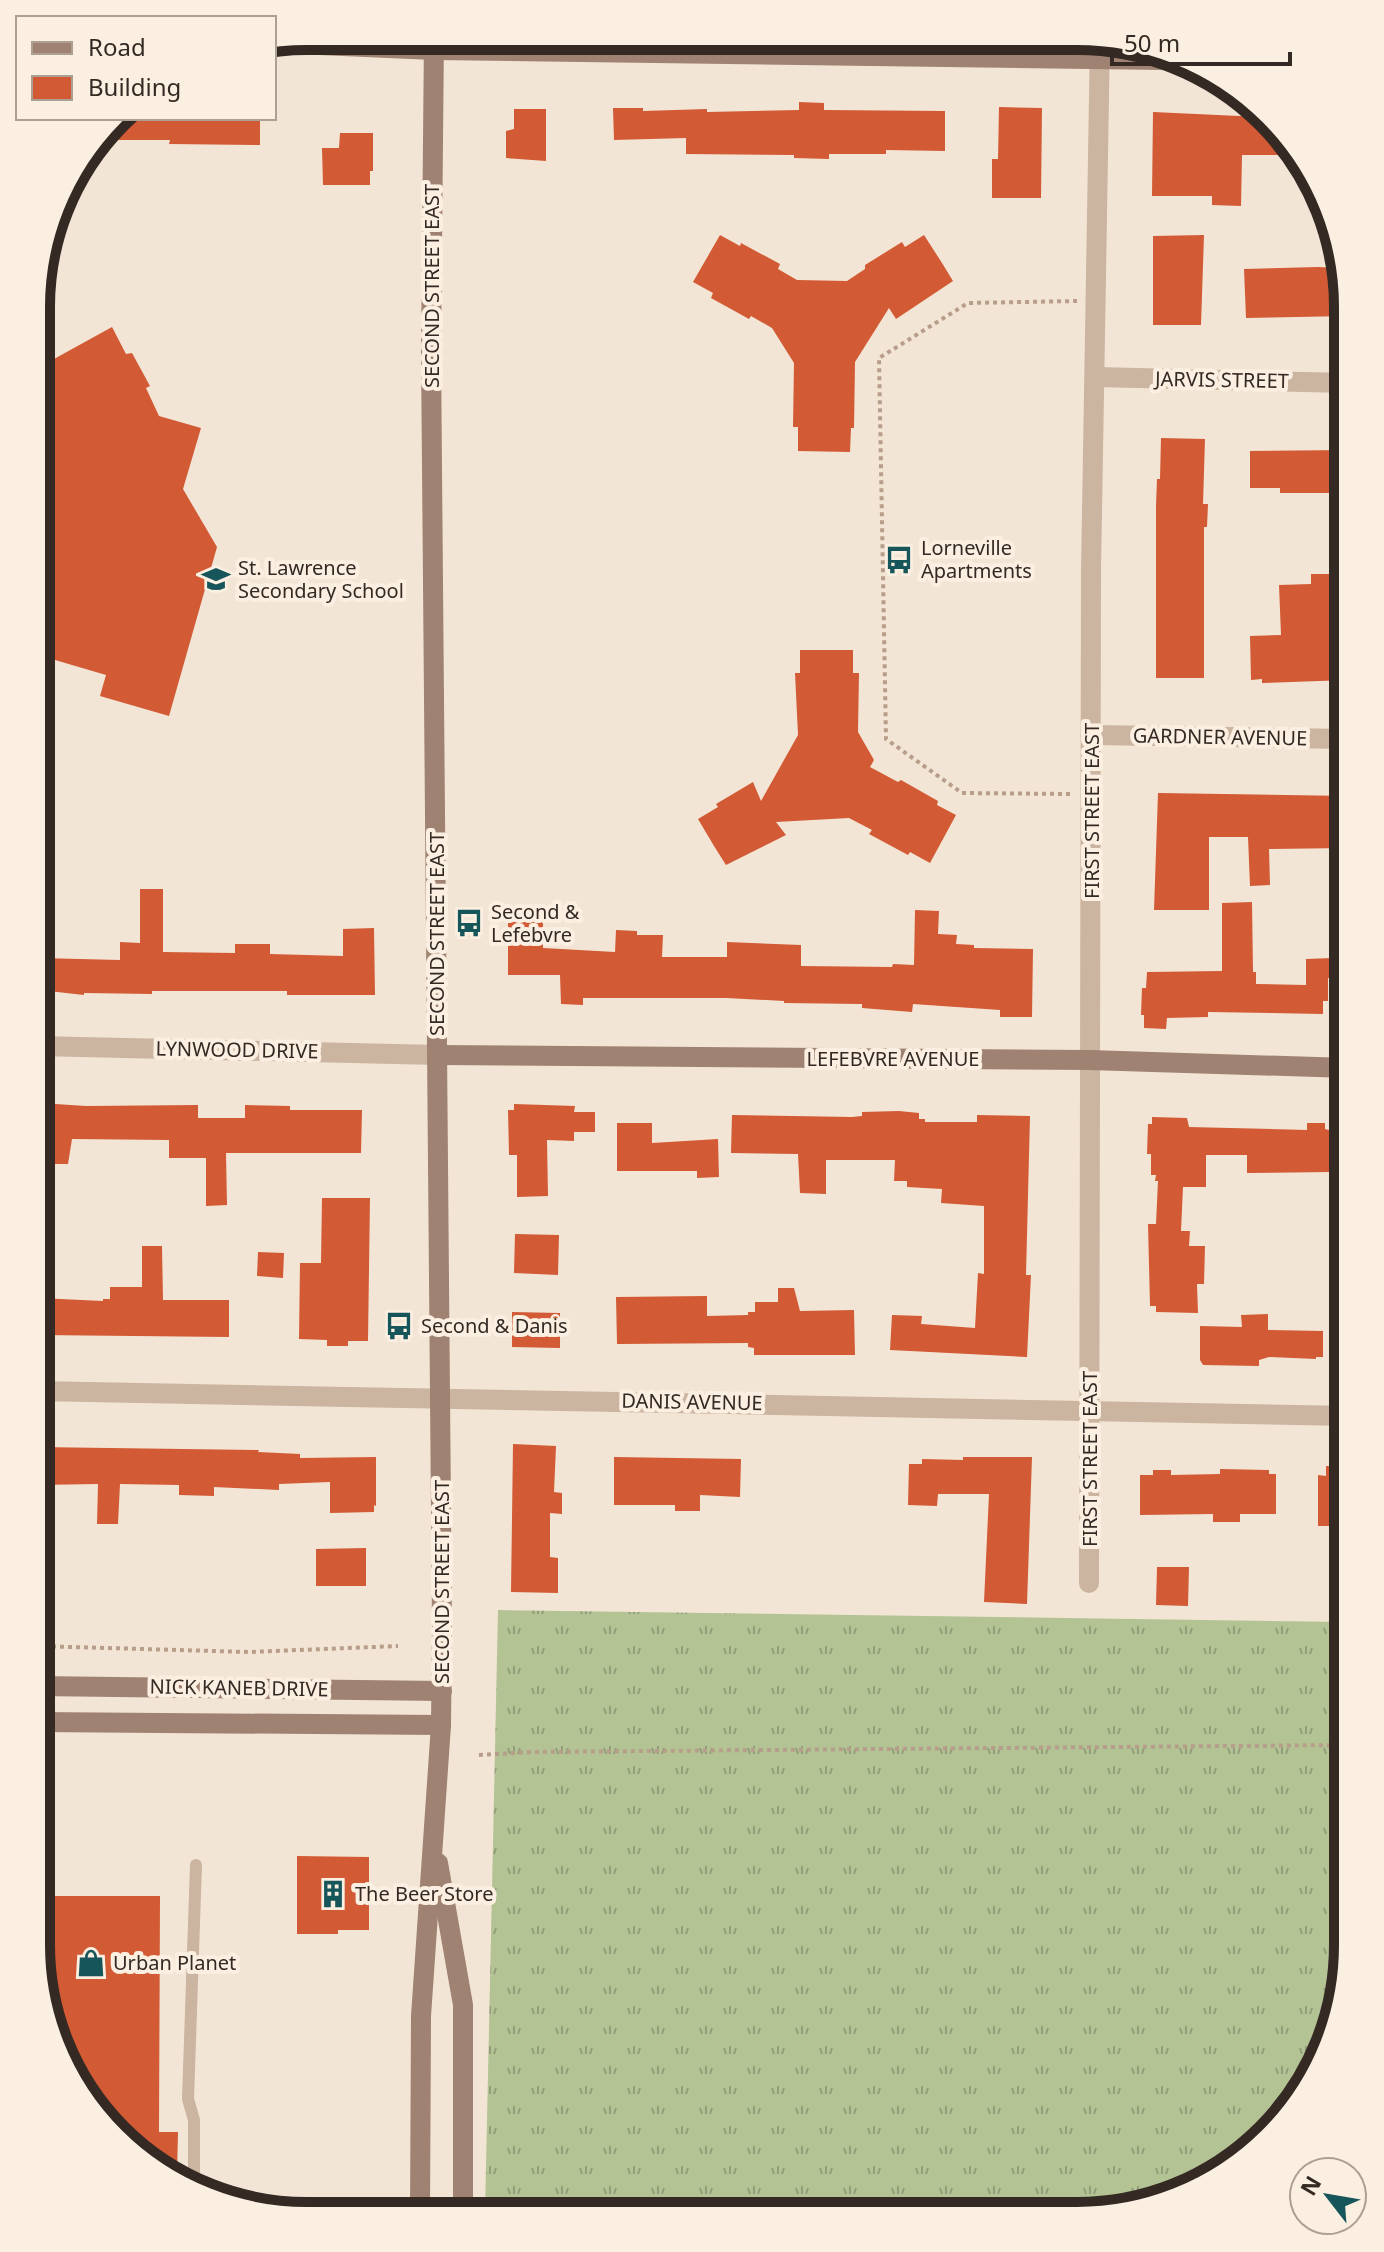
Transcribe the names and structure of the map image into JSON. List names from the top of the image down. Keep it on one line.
{"streets":{"street":["SECOND STREET EAST","JARVIS STREET","GARDNER AVENUE","FIRST STREET EAST","LYNWOOD DRIVE","LEFEBVRE AVENUE","DANIS AVENUE","NICK KANEB DRIVE"]},"crossings":[["SECOND STREET EAST","LYNWOOD DRIVE"],["SECOND STREET EAST","LEFEBVRE AVENUE"],["SECOND STREET EAST","DANIS AVENUE"],["SECOND STREET EAST","NICK KANEB DRIVE"],["JARVIS STREET","FIRST STREET EAST"],["GARDNER AVENUE","FIRST STREET EAST"],["FIRST STREET EAST","LEFEBVRE AVENUE"],["FIRST STREET EAST","DANIS AVENUE"],["LYNWOOD DRIVE","LEFEBVRE AVENUE"]],"places":{"bus stop":["Lorneville Apartments","Second & Lefebvre","Second & Danis"],"school or university":["St. Lawrence Secondary School"],"building":["The Beer Store"],"shop":["Urban Planet"]},"legend":["Road","Building"],"scale_bar":"50 m","north":"top left"}
